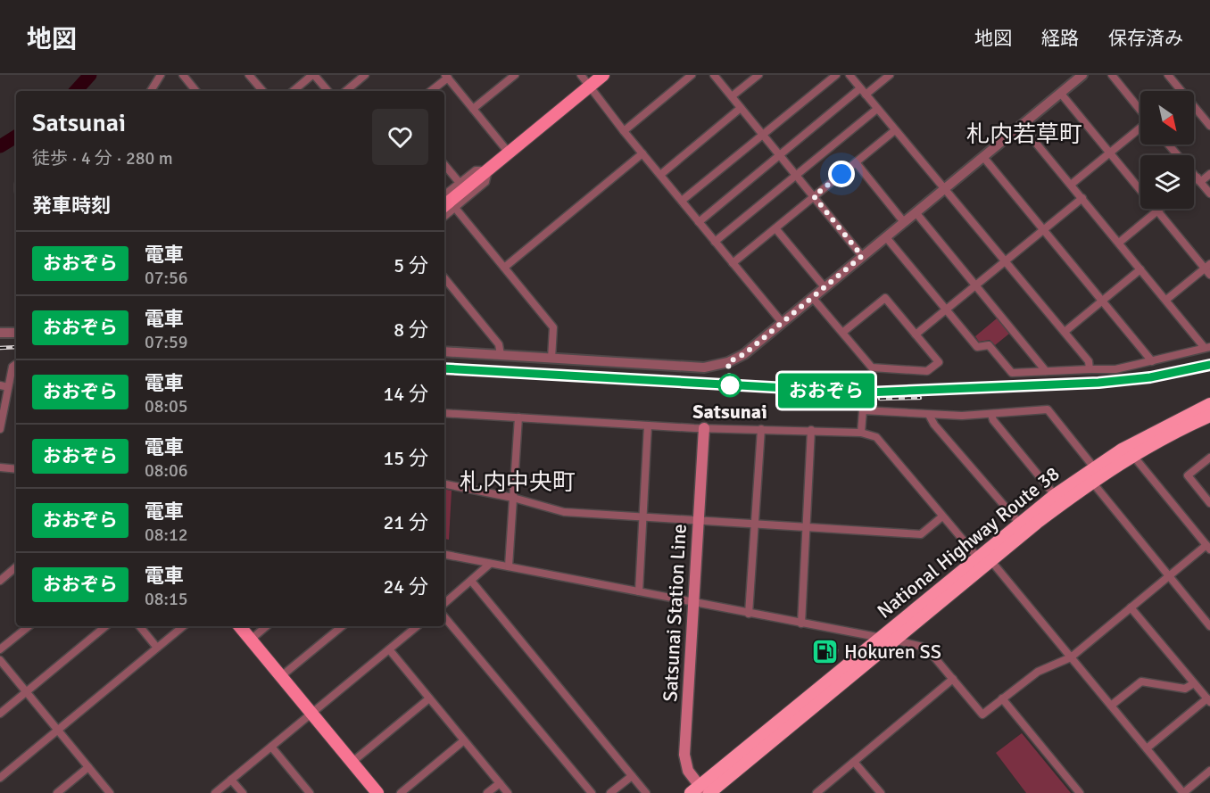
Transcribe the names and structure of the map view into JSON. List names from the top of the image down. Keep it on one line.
{"streets":{"highway":["National Highway Route 38"],"main road":["Satsunai Station Line"]},"crossings":[["National Highway Route 38","Satsunai Station Line"]],"districts":["札内若草町","札内中央町"],"places":{"other":["Satsunai"],"fuel station":["Hokuren SS"]},"north":"bottom right","page":{"header":"地図","nav":["地図","経路","保存済み"],"on_map":"おおぞら","heading":[["Satsunai","徒歩 · 4 分 · 280 m"],"発車時刻"],"list":[{"mark":"おおぞら","name":"電車","note":"07:56","value":"5 分"},{"mark":"おおぞら","name":"電車","note":"07:59","value":"8 分"},{"mark":"おおぞら","name":"電車","note":"08:05","value":"14 分"},{"mark":"おおぞら","name":"電車","note":"08:06","value":"15 分"},{"mark":"おおぞら","name":"電車","note":"08:12","value":"21 分"},{"mark":"おおぞら","name":"電車","note":"08:15","value":"24 分"}]}}
